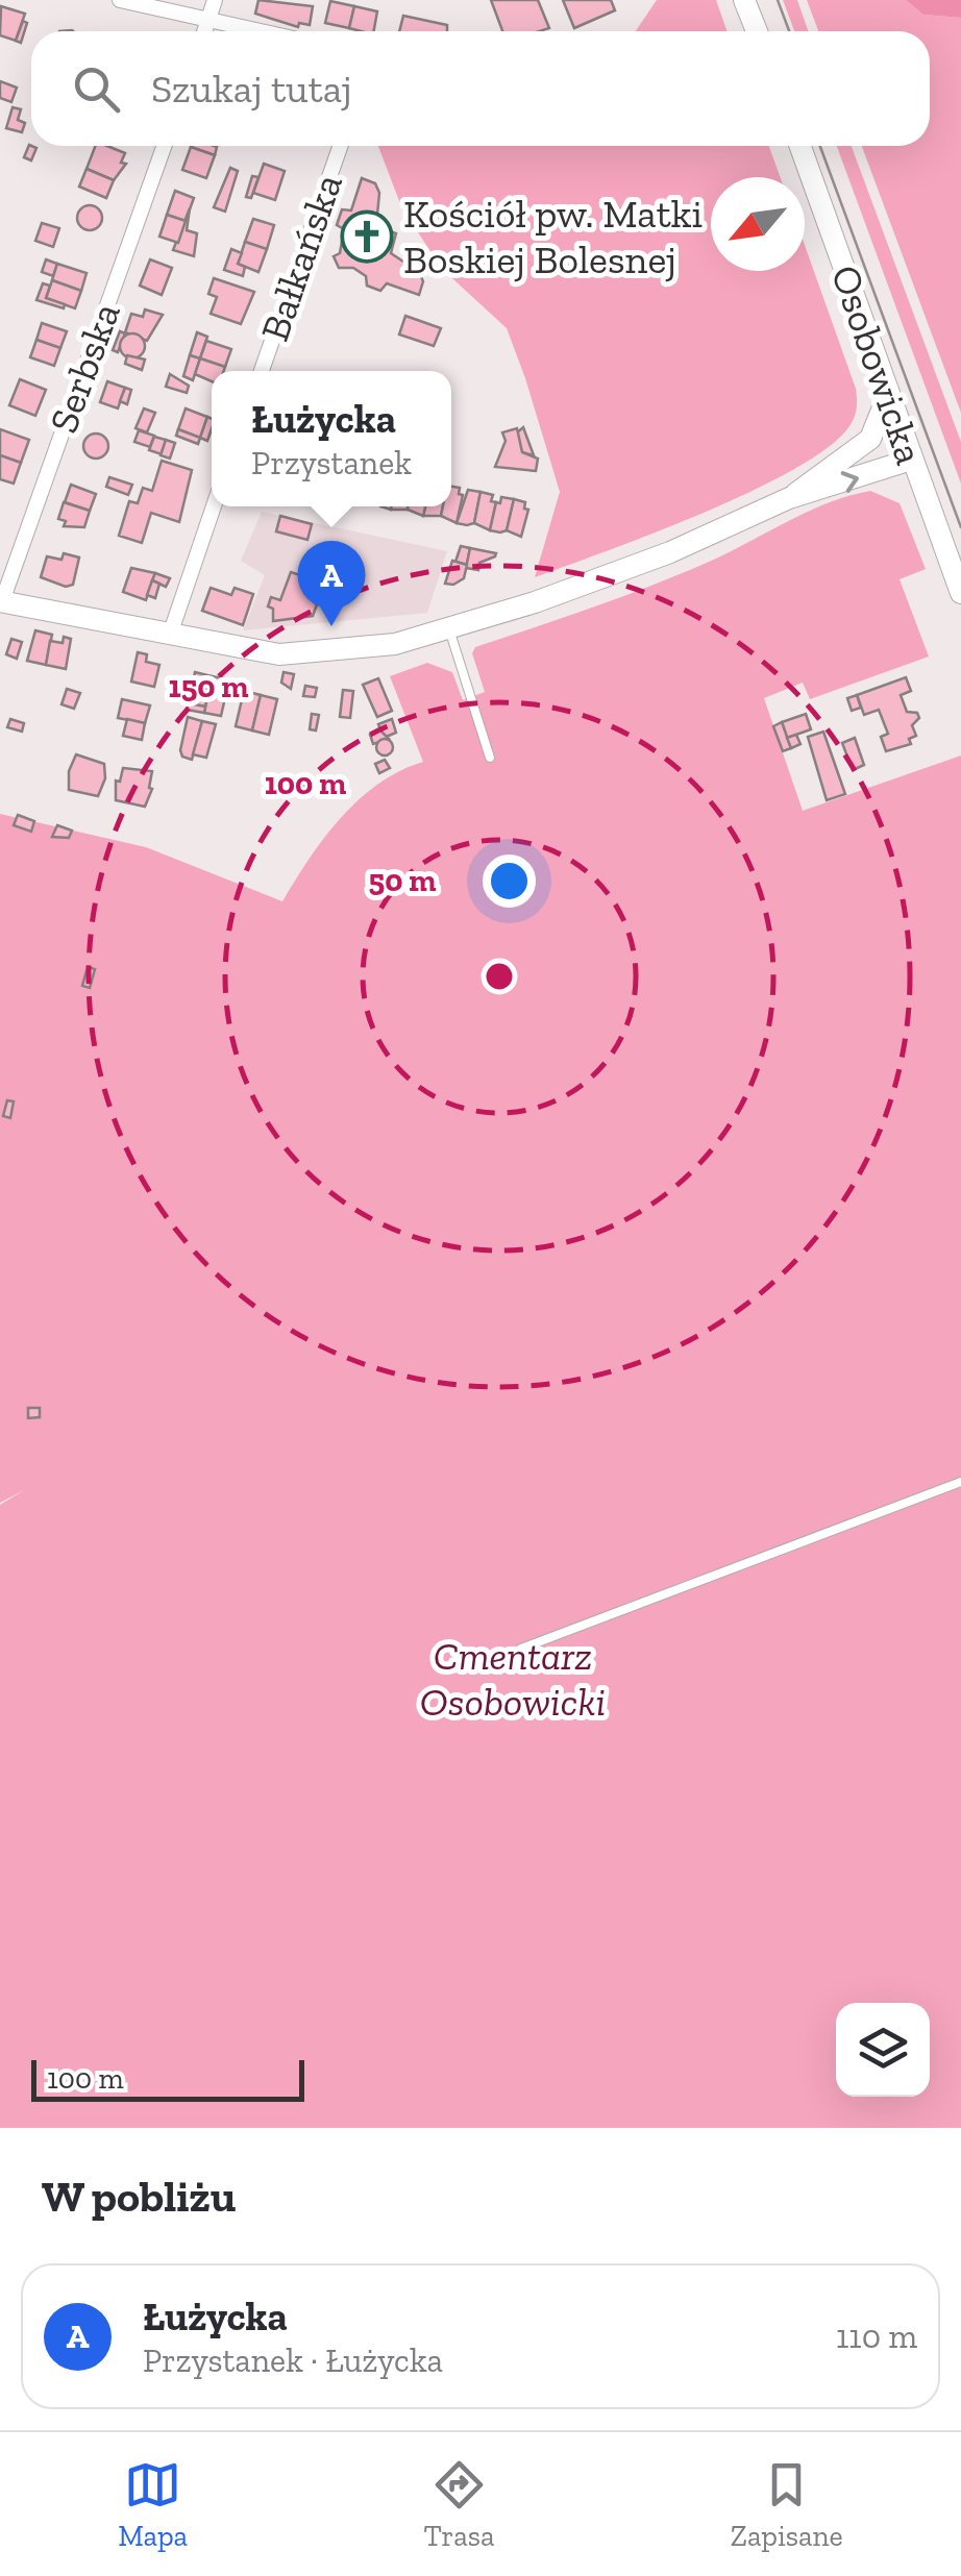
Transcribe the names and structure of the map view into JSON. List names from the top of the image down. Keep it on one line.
{"streets":{"street":["Bałkańska","Osobowicka","Serbska"]},"parks":["Cmentarz Osobowicki"],"places":{"church":["Kościół pw. Matki Boskiej Bolesnej"]},"scale_bar":"100 m","north":"bottom left","page":{"search":"Szukaj tutaj","popup":["Łużycka","Przystanek"],"pins":"A","scale":"100 m","heading":"W pobliżu","list":[{"mark":"A","name":"Łużycka","note":"Przystanek · Łużycka","value":"110 m"}],"nav":["Mapa","Trasa","Zapisane"]},"rings":["150 m","100 m","50 m"]}
